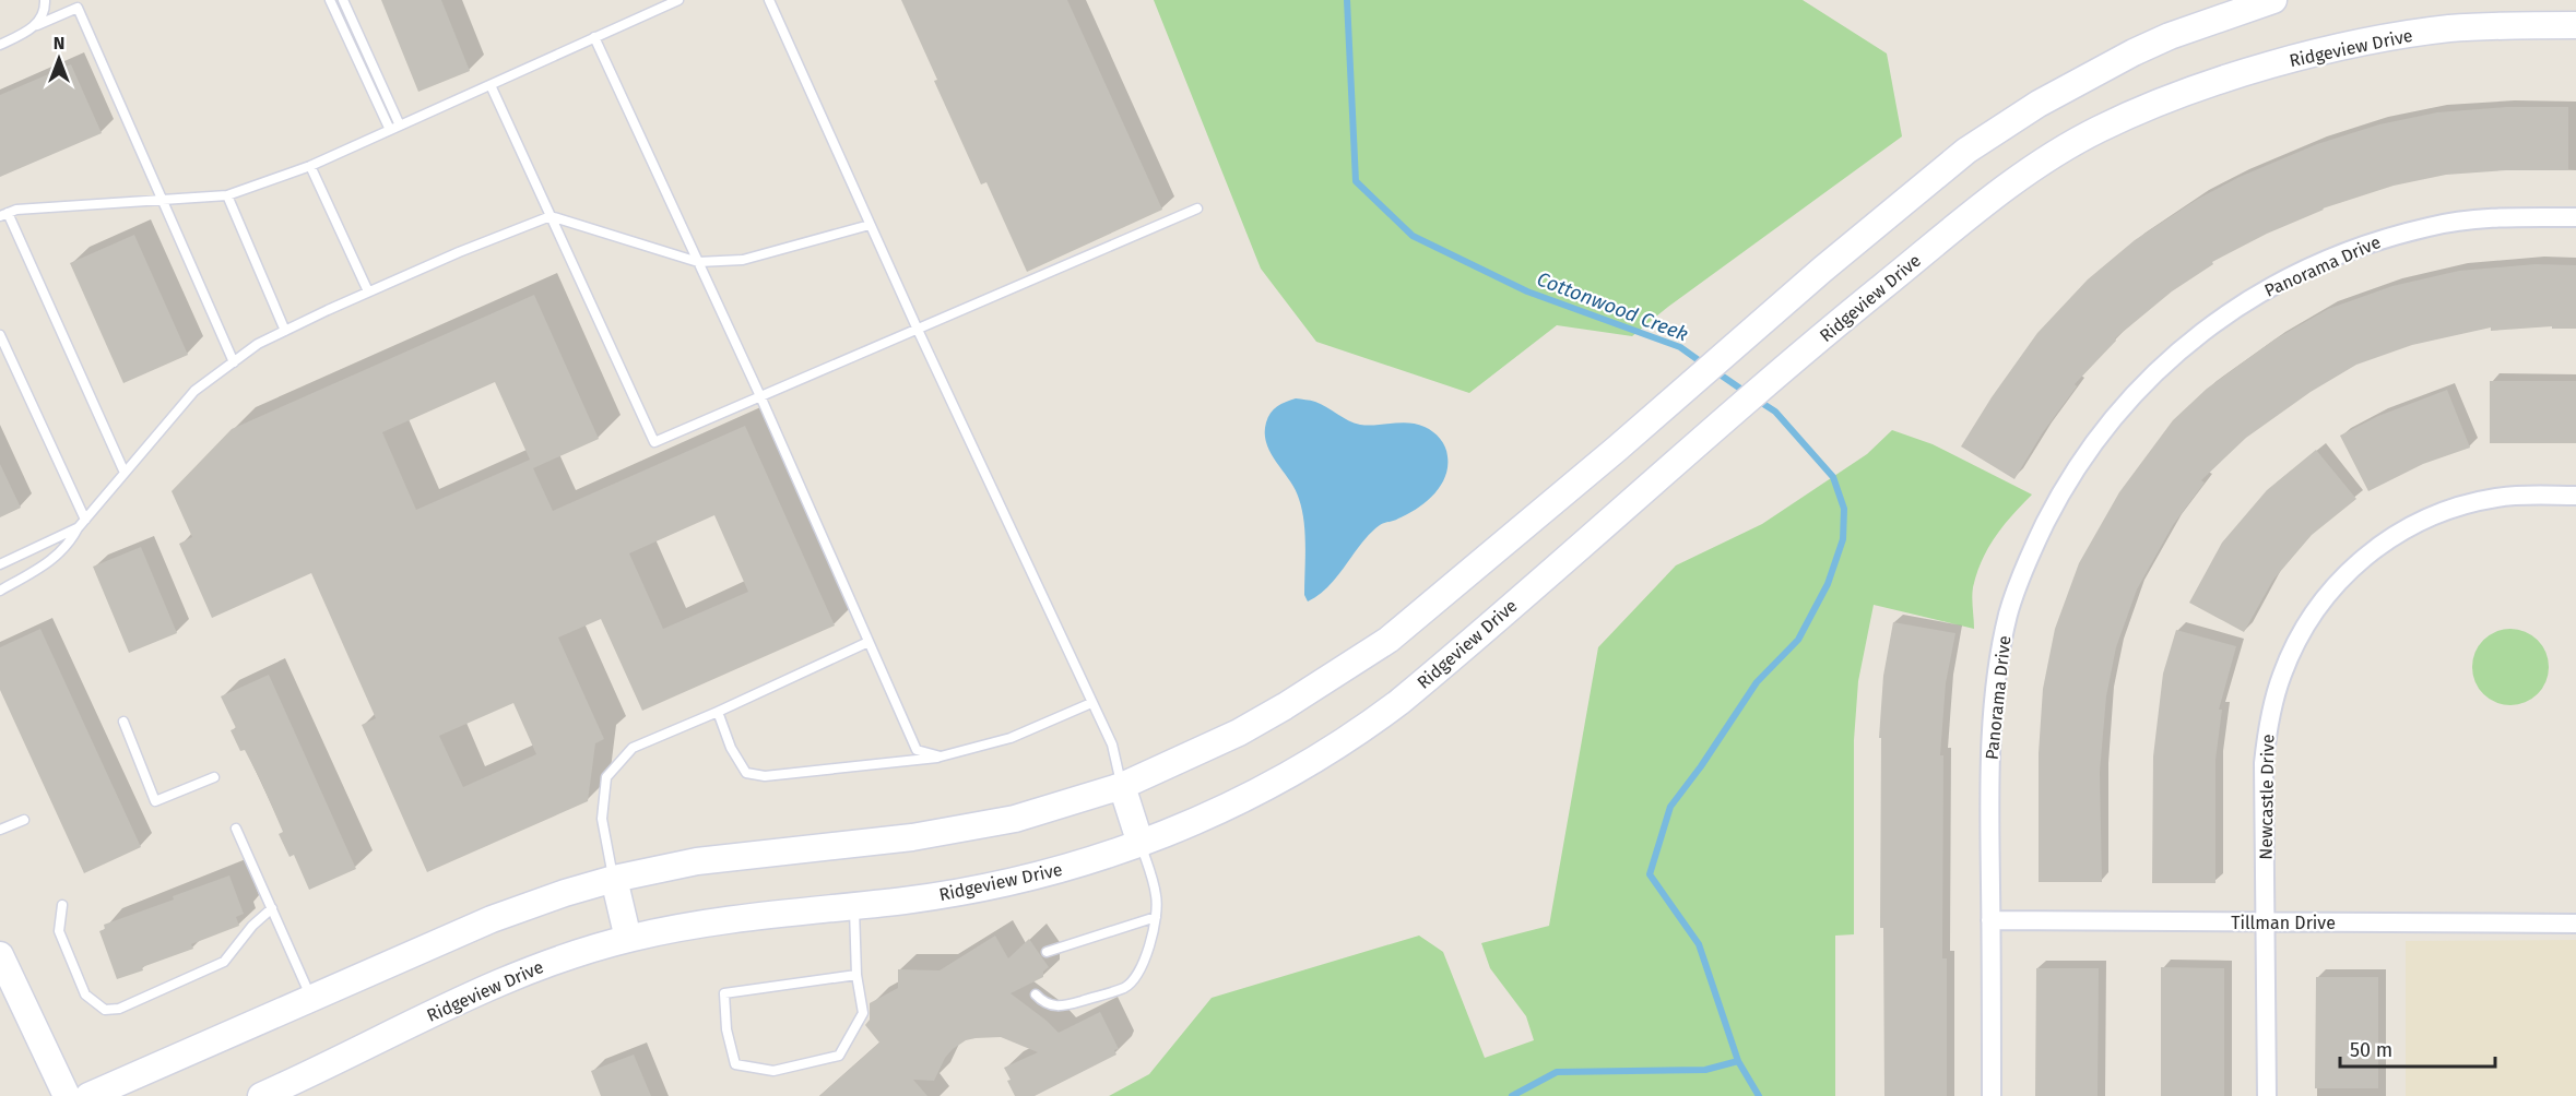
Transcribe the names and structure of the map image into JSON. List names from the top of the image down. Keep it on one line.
{"streets":{"main road":["Ridgeview Drive"],"street":["Panorama Drive","Newcastle Drive","Tillman Drive"]},"crossings":[["Panorama Drive","Tillman Drive"],["Newcastle Drive","Tillman Drive"]],"water":["Cottonwood Creek"],"scale_bar":"50 m","north":"top"}
